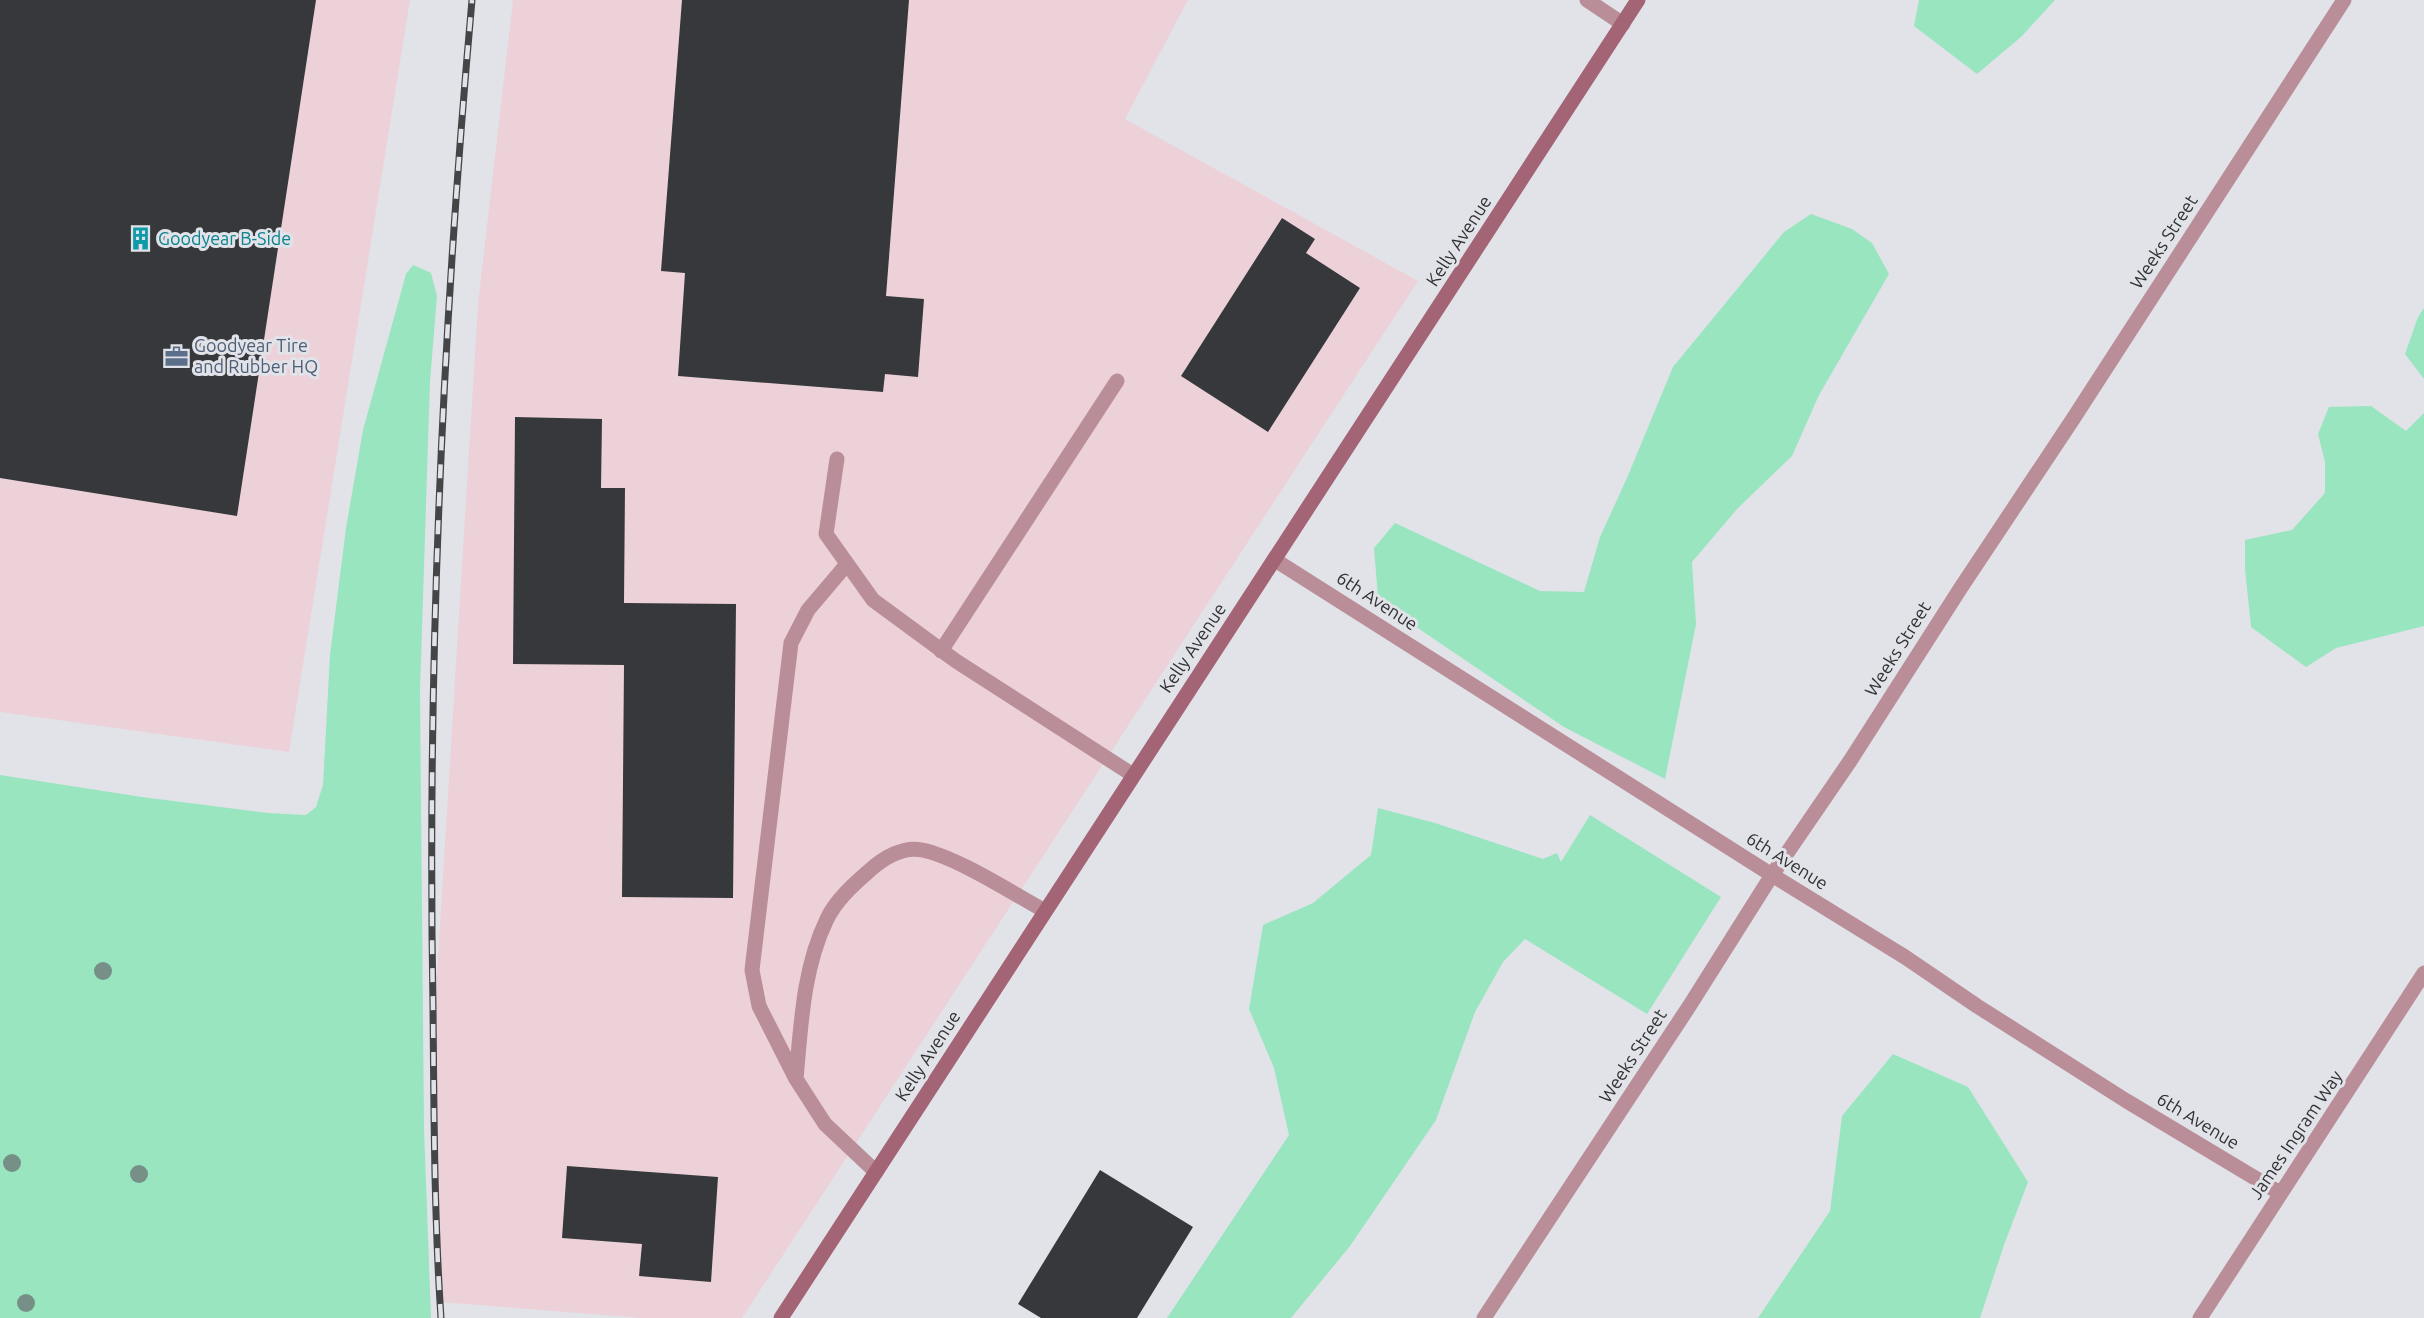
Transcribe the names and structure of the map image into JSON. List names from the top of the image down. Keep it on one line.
{"streets":{"main road":["Kelly Avenue"],"street":["Weeks Street","6th Avenue","James Ingram Way"]},"crossings":[["Kelly Avenue","6th Avenue"],["Weeks Street","6th Avenue"],["6th Avenue","James Ingram Way"]],"places":{"building":["Goodyear B-Side"],"office":["Goodyear Tire and Rubber HQ"]}}
